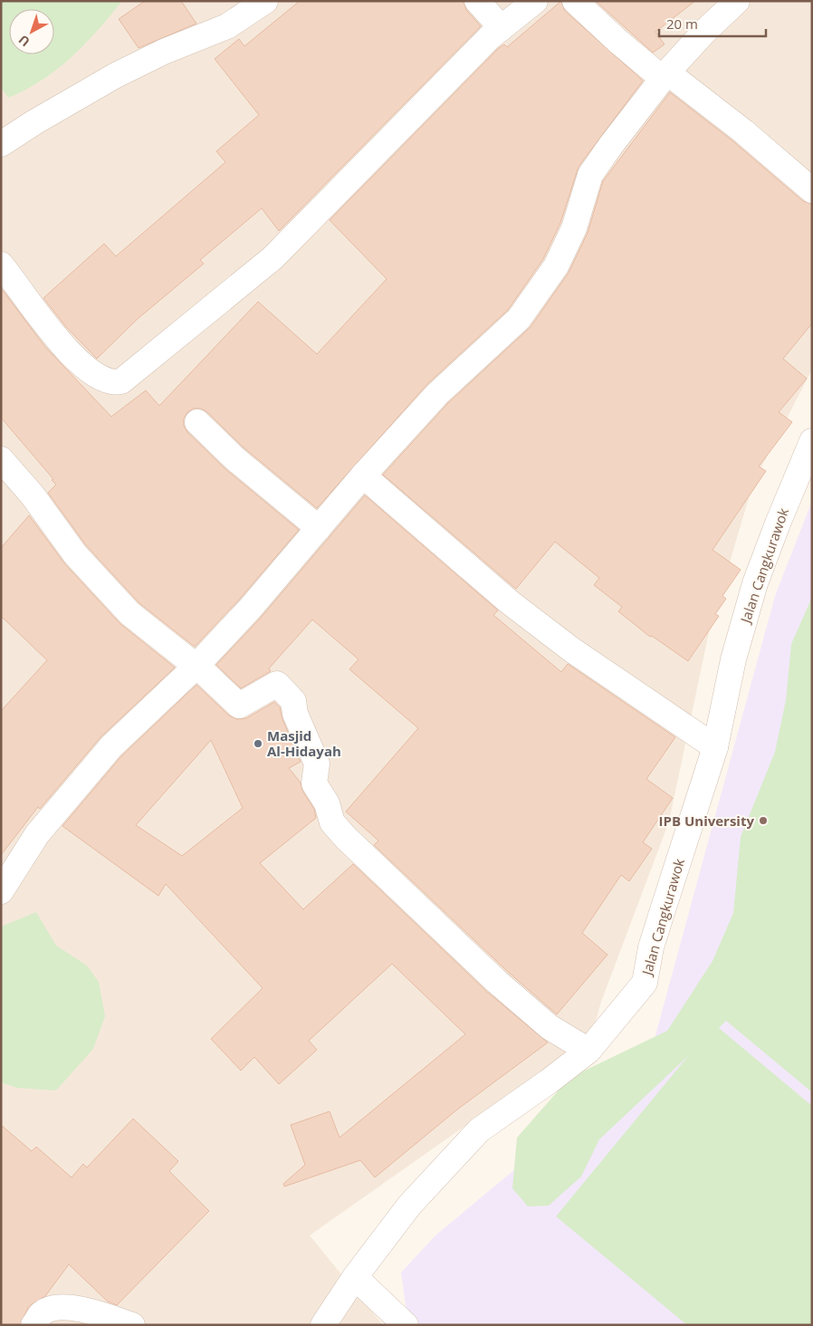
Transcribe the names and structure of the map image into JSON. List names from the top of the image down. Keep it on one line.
{"streets":{"street":["Jalan Cangkurawok"]},"places":["Masjid Al-Hidayah","IPB University"],"scale_bar":"20 m","north":"bottom left"}
